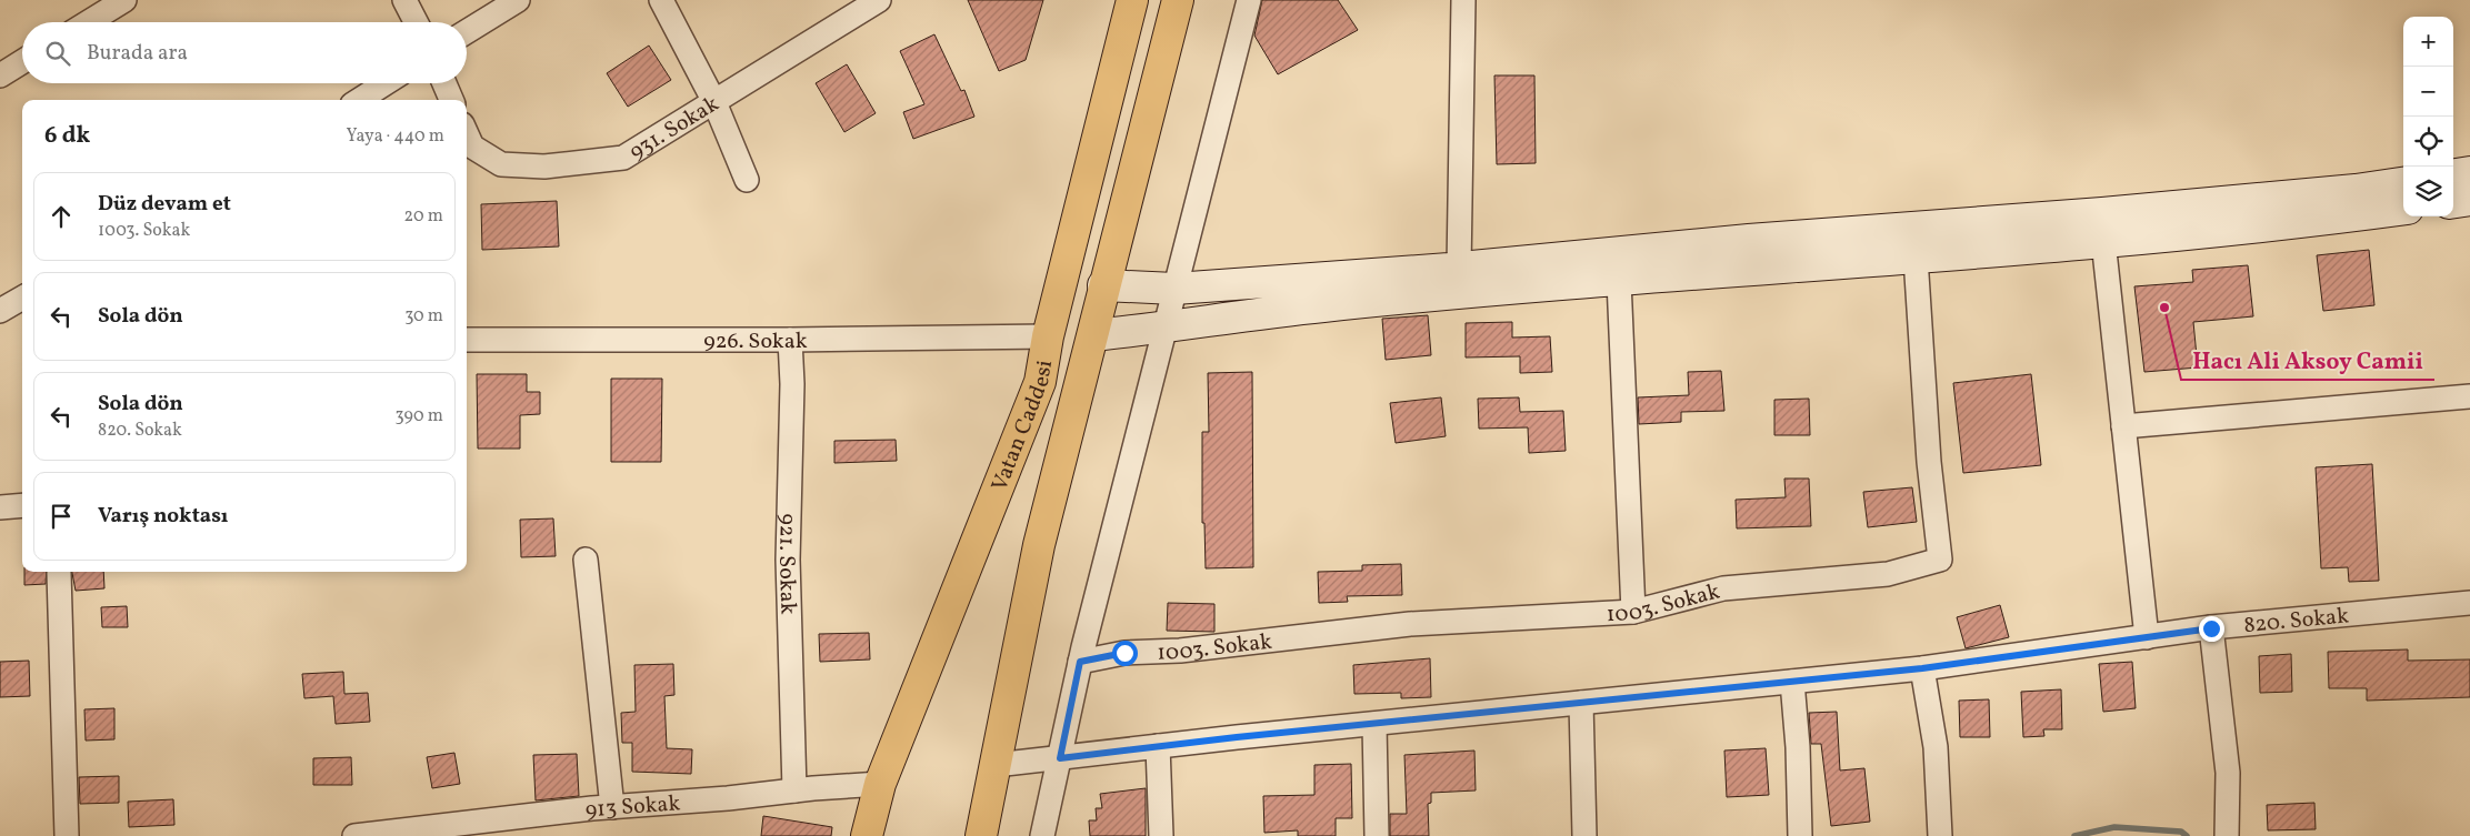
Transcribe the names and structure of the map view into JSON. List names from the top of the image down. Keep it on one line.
{"streets":{"highway":["Vatan Caddesi"],"street":["931. Sokak","926. Sokak","921. Sokak","1003. Sokak","820. Sokak","913 Sokak"]},"crossings":[["926. Sokak","Vatan Caddesi"],["926. Sokak","921. Sokak"],["Vatan Caddesi","820. Sokak"],["Vatan Caddesi","913 Sokak"],["921. Sokak","913 Sokak"]],"places":["Hacı Ali Aksoy Camii"],"page":{"map_buttons":["+","−"],"search":"Burada ara","heading":["6 dk","Yaya · 440 m"],"list":[["Düz devam et","1003. Sokak","20 m"],["Sola dön","30 m"],["Sola dön","820. Sokak","390 m"],"Varış noktası"]}}
